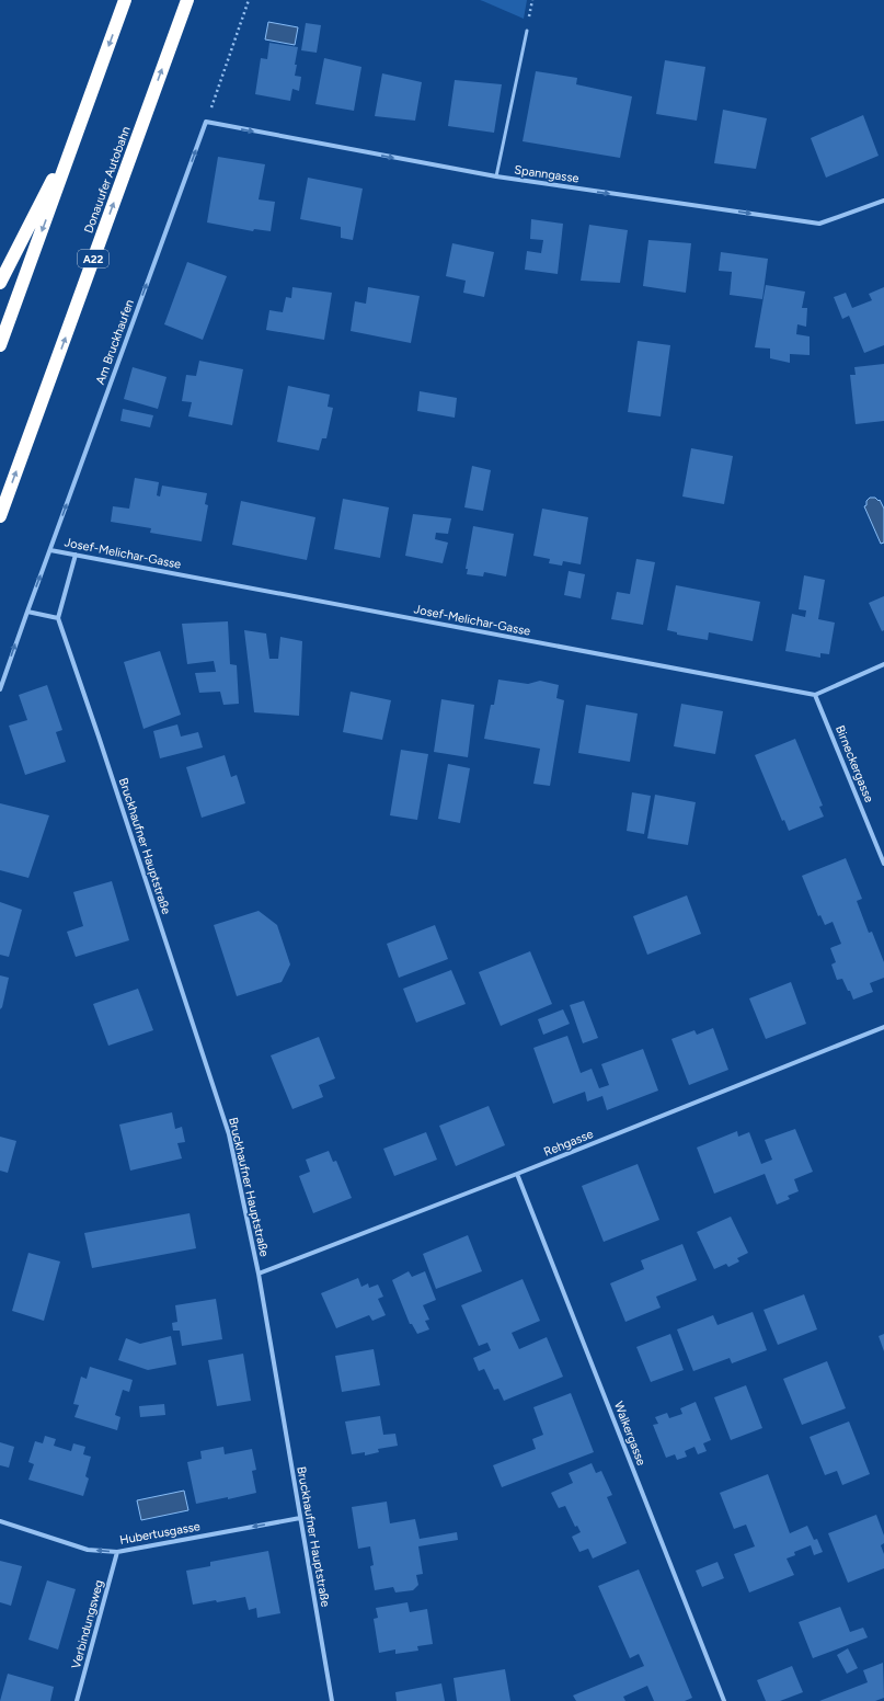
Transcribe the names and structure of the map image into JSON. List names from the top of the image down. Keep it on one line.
{"streets":{"highway":["Donauufer Autobahn","A22"],"street":["Spanngasse","Am Bruckhaufen","Josef-Melichar-Gasse","Birneckergasse","Bruckhaufner Hauptstraße","Rehgasse","Walkergasse","Hubertusgasse","Verbindungsweg"]},"crossings":[["Spanngasse","Am Bruckhaufen"],["Am Bruckhaufen","Josef-Melichar-Gasse"],["Josef-Melichar-Gasse","Birneckergasse"],["Bruckhaufner Hauptstraße","Rehgasse"],["Bruckhaufner Hauptstraße","Hubertusgasse"],["Rehgasse","Walkergasse"],["Hubertusgasse","Verbindungsweg"]],"one_way":["Spanngasse","Am Bruckhaufen","Hubertusgasse"]}
